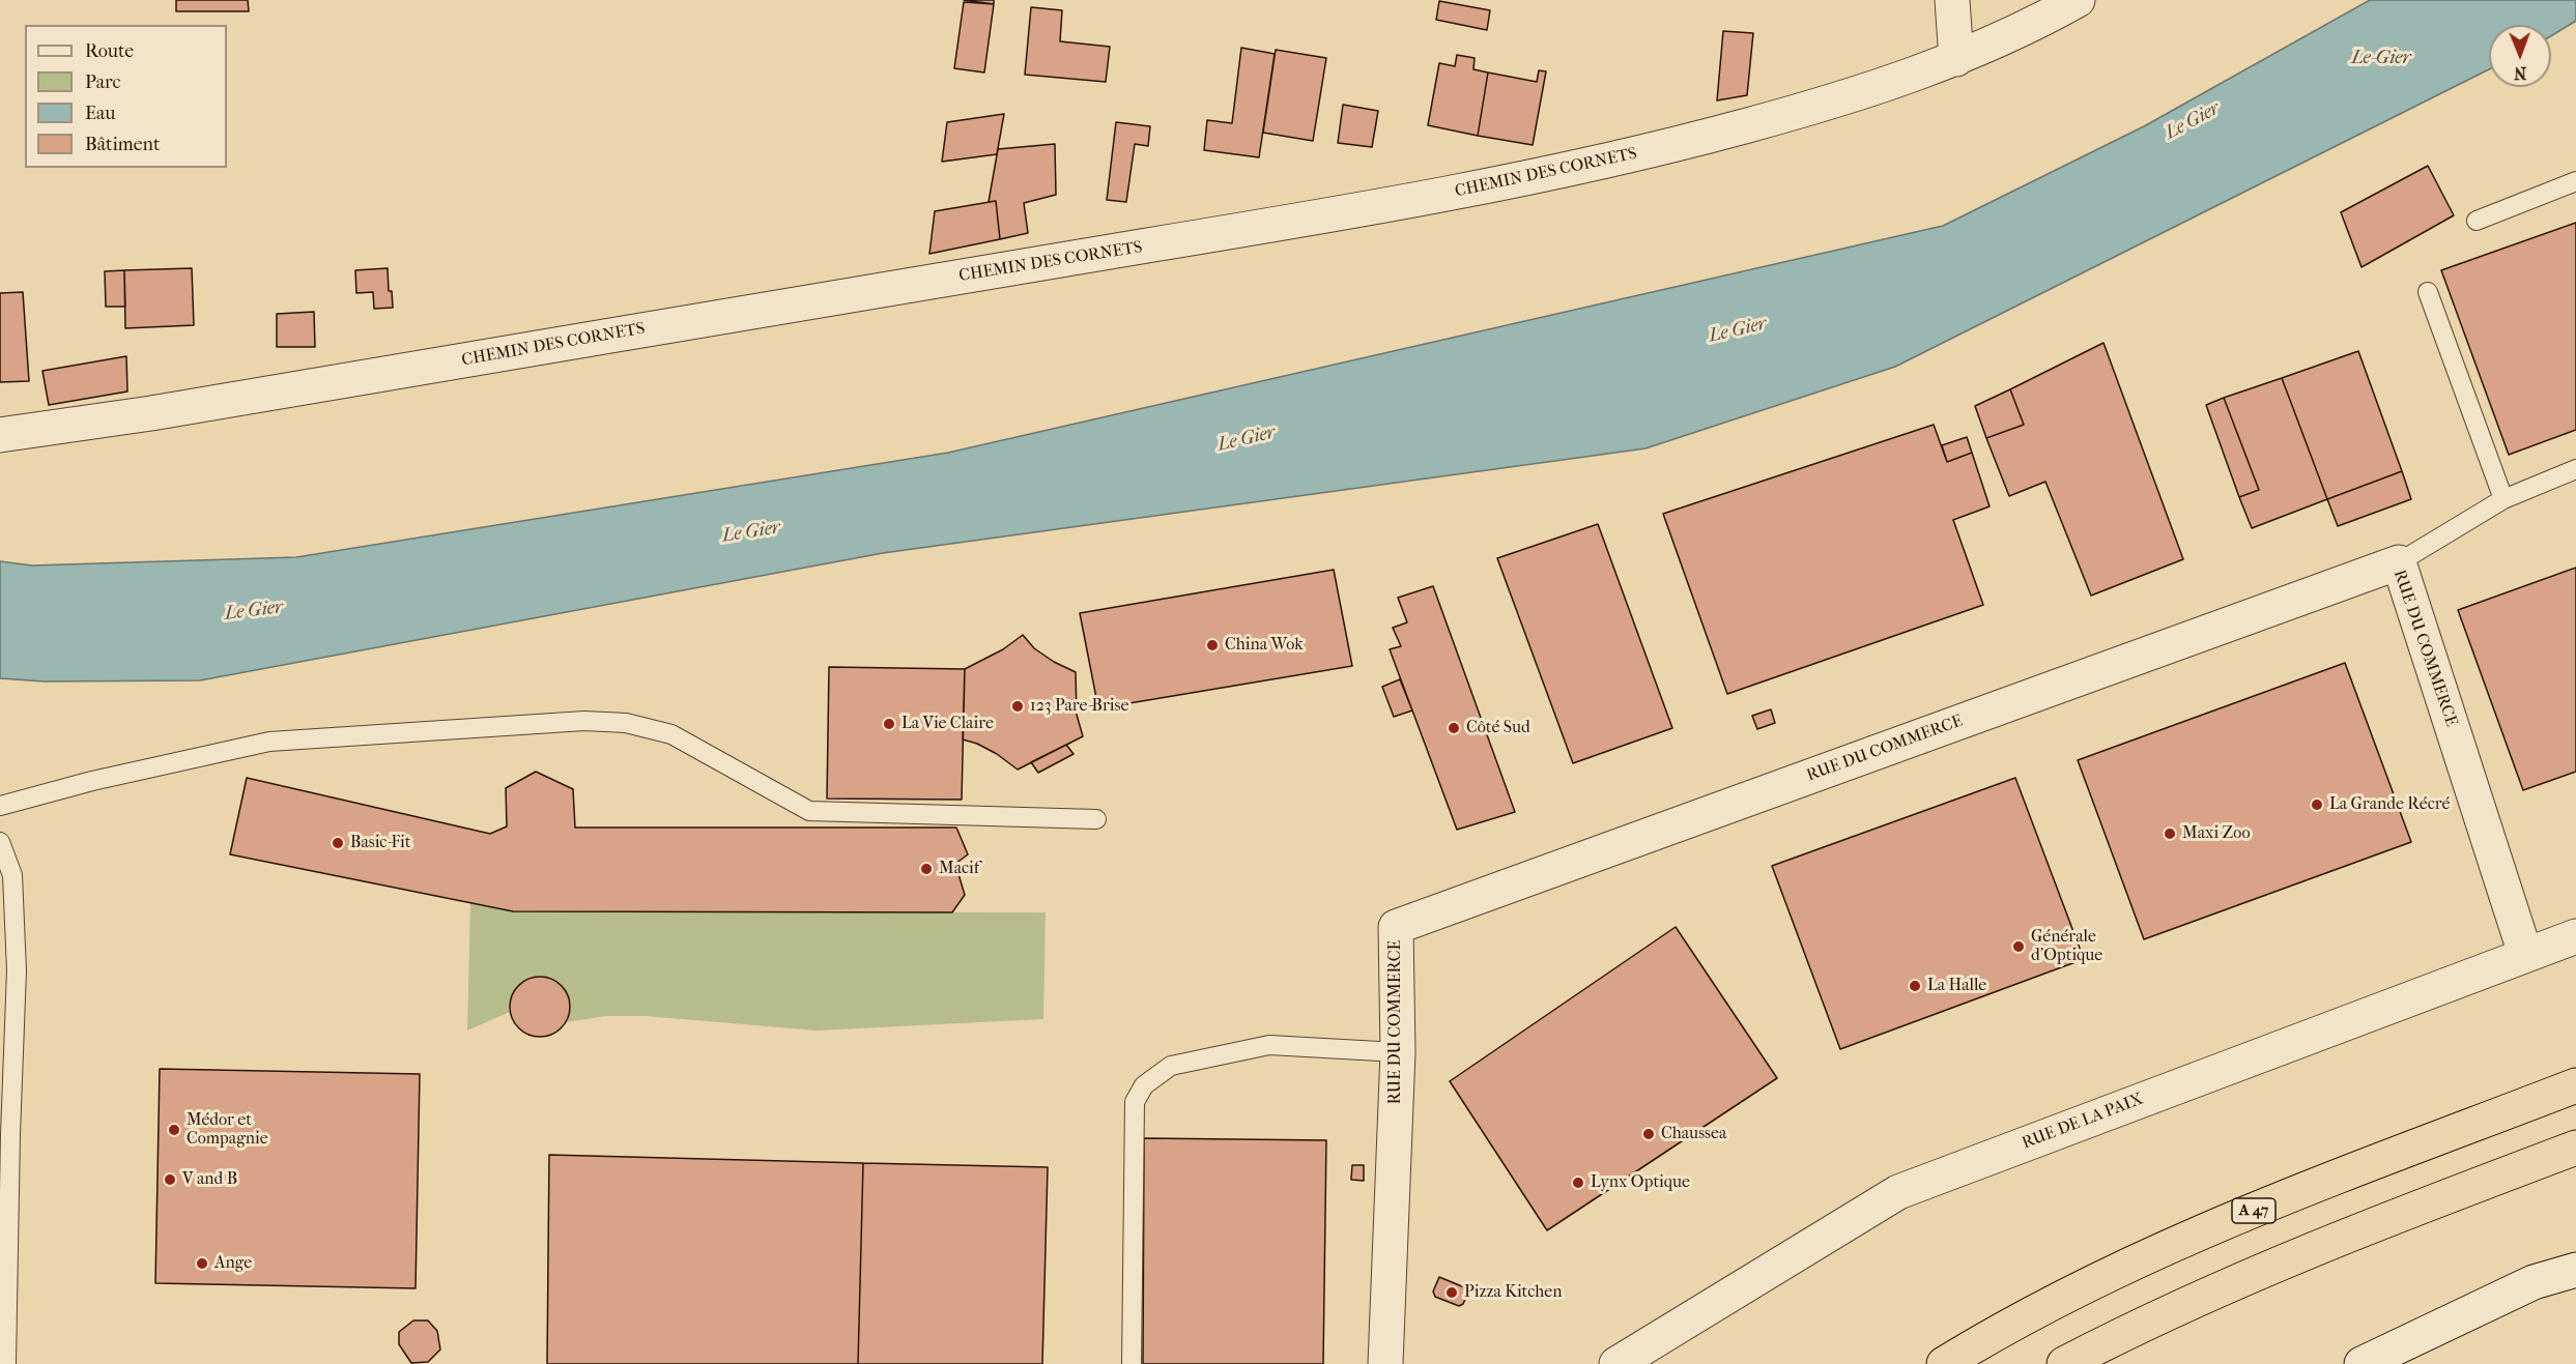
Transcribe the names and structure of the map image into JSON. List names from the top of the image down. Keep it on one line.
{"streets":{"highway":["A 47"],"street":["CHEMIN DES CORNETS","RUE DU COMMERCE","RUE DE LA PAIX"]},"crossings":[["RUE DU COMMERCE","RUE DE LA PAIX"]],"water":["Le-Gier","Le Gier"],"places":["China Wok","123 Pare-Brise","La Vie Claire","Côté Sud","La Grande Récré","Maxi Zoo","Basic-Fit","Macif","Générale d'Optique","La Halle","Médor et Compagnie","Chaussea","V and B","Lynx Optique","Ange","Pizza Kitchen"],"legend":["Route","Parc","Eau","Bâtiment"],"north":"bottom"}
